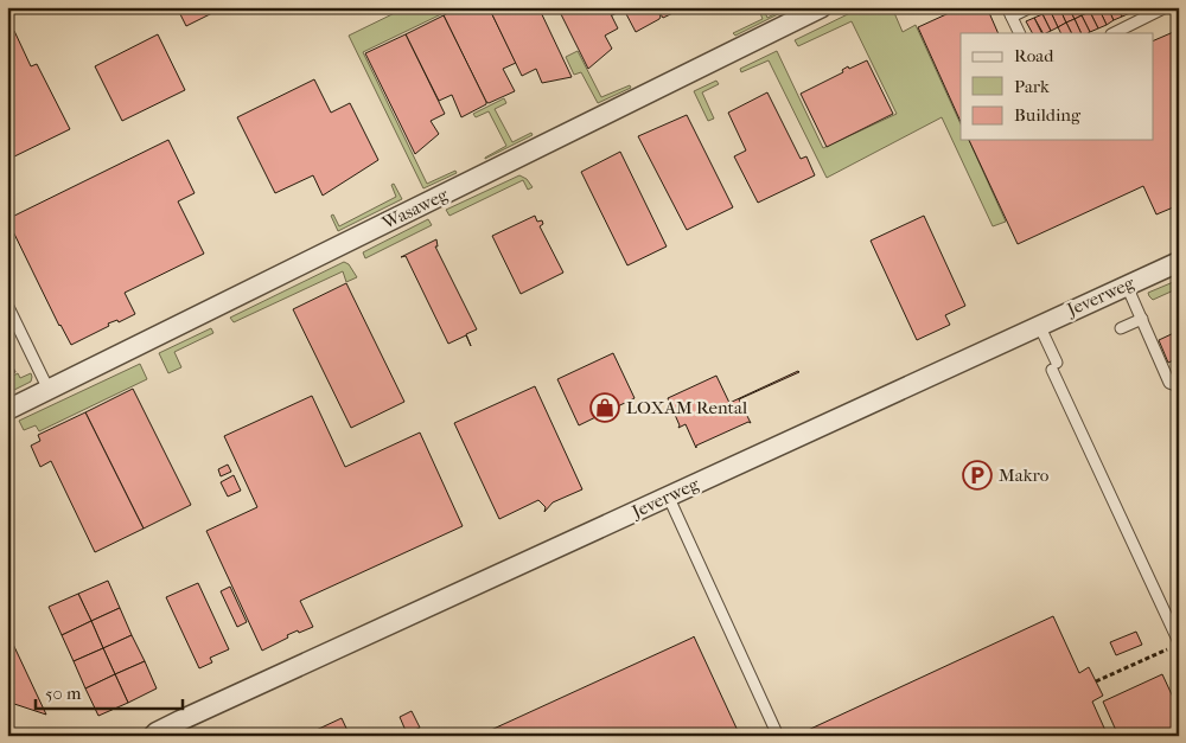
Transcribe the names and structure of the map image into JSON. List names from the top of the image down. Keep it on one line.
{"streets":{"street":["Wasaweg","Jeverweg"]},"places":{"shop":["LOXAM Rental"],"parking":["Makro"]},"legend":["Road","Park","Building"],"scale_bar":"50 m"}
